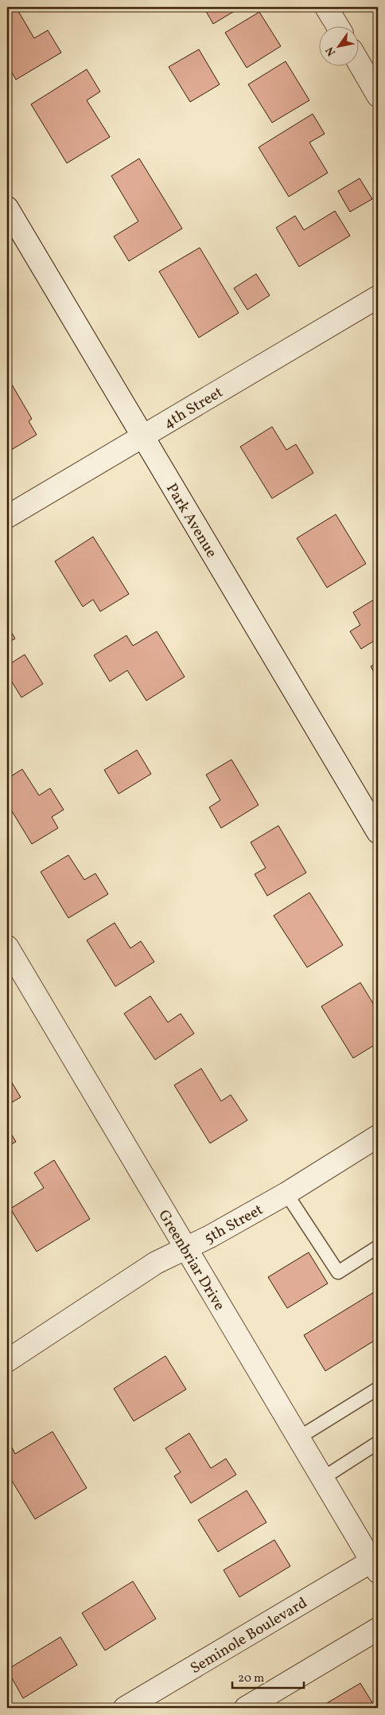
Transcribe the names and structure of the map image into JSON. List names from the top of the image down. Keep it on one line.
{"streets":{"street":["4th Street","Park Avenue","5th Street","Greenbriar Drive","Seminole Boulevard"]},"crossings":[["4th Street","Park Avenue"],["5th Street","Greenbriar Drive"],["Greenbriar Drive","Seminole Boulevard"]],"scale_bar":"20 m","north":"bottom left"}
